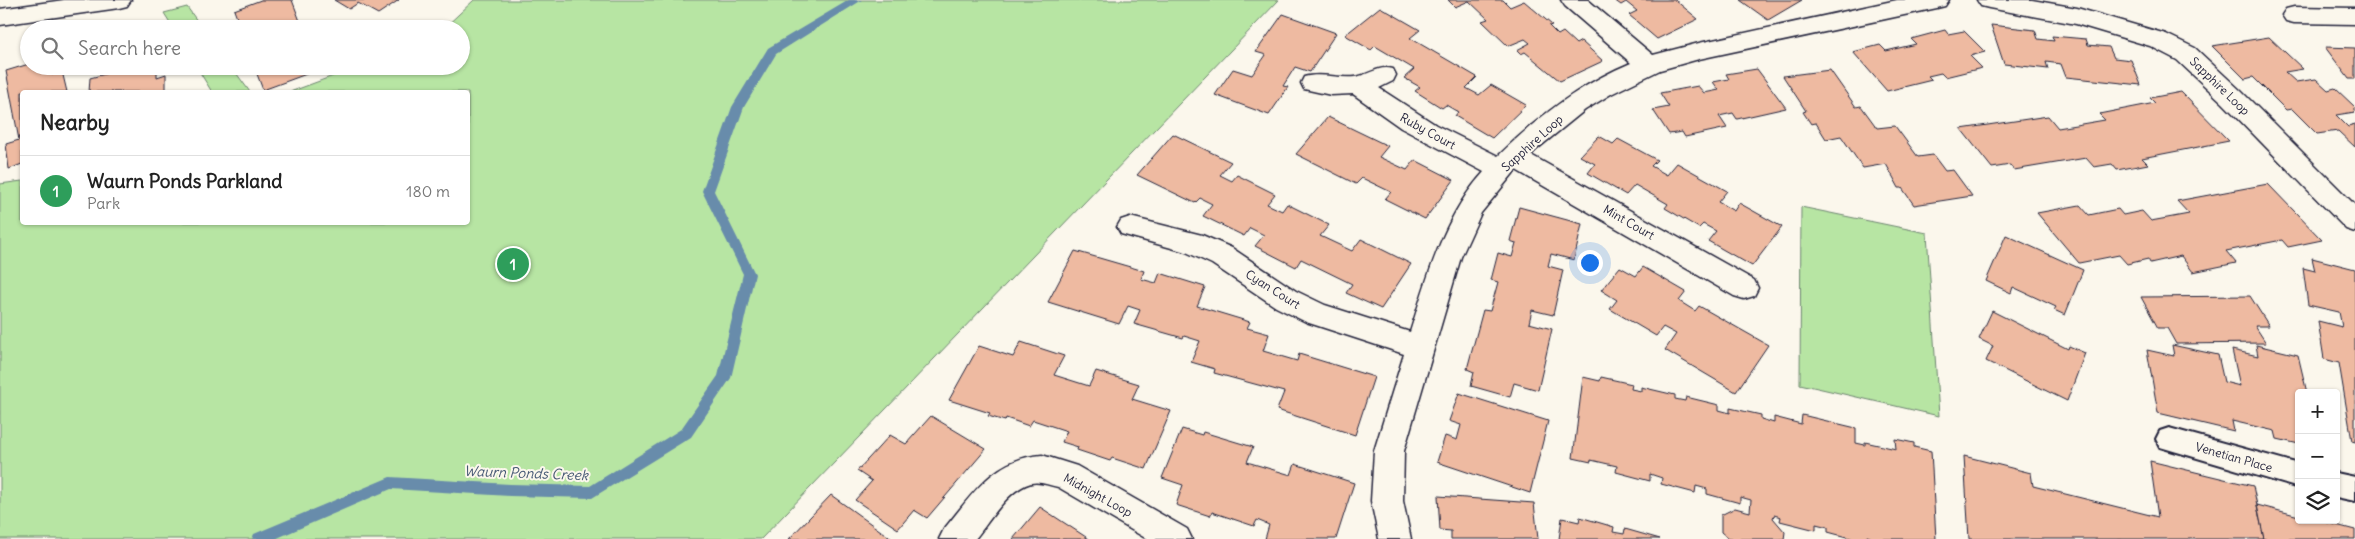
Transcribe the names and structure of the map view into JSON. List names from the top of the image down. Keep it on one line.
{"streets":{"street":["Sapphire Loop","Ruby Court","Mint Court","Cyan Court","Midnight Loop"],"lane":["Venetian Place"]},"crossings":[["Sapphire Loop","Ruby Court"],["Sapphire Loop","Mint Court"],["Sapphire Loop","Cyan Court"],["Ruby Court","Mint Court"]],"water":["Waurn Ponds Creek"],"page":{"search":"Search here","heading":"Nearby","list":[{"mark":"1","name":"Waurn Ponds Parkland","note":"Park","value":"180 m"}],"pins":"1","map_buttons":["+","−"]}}
